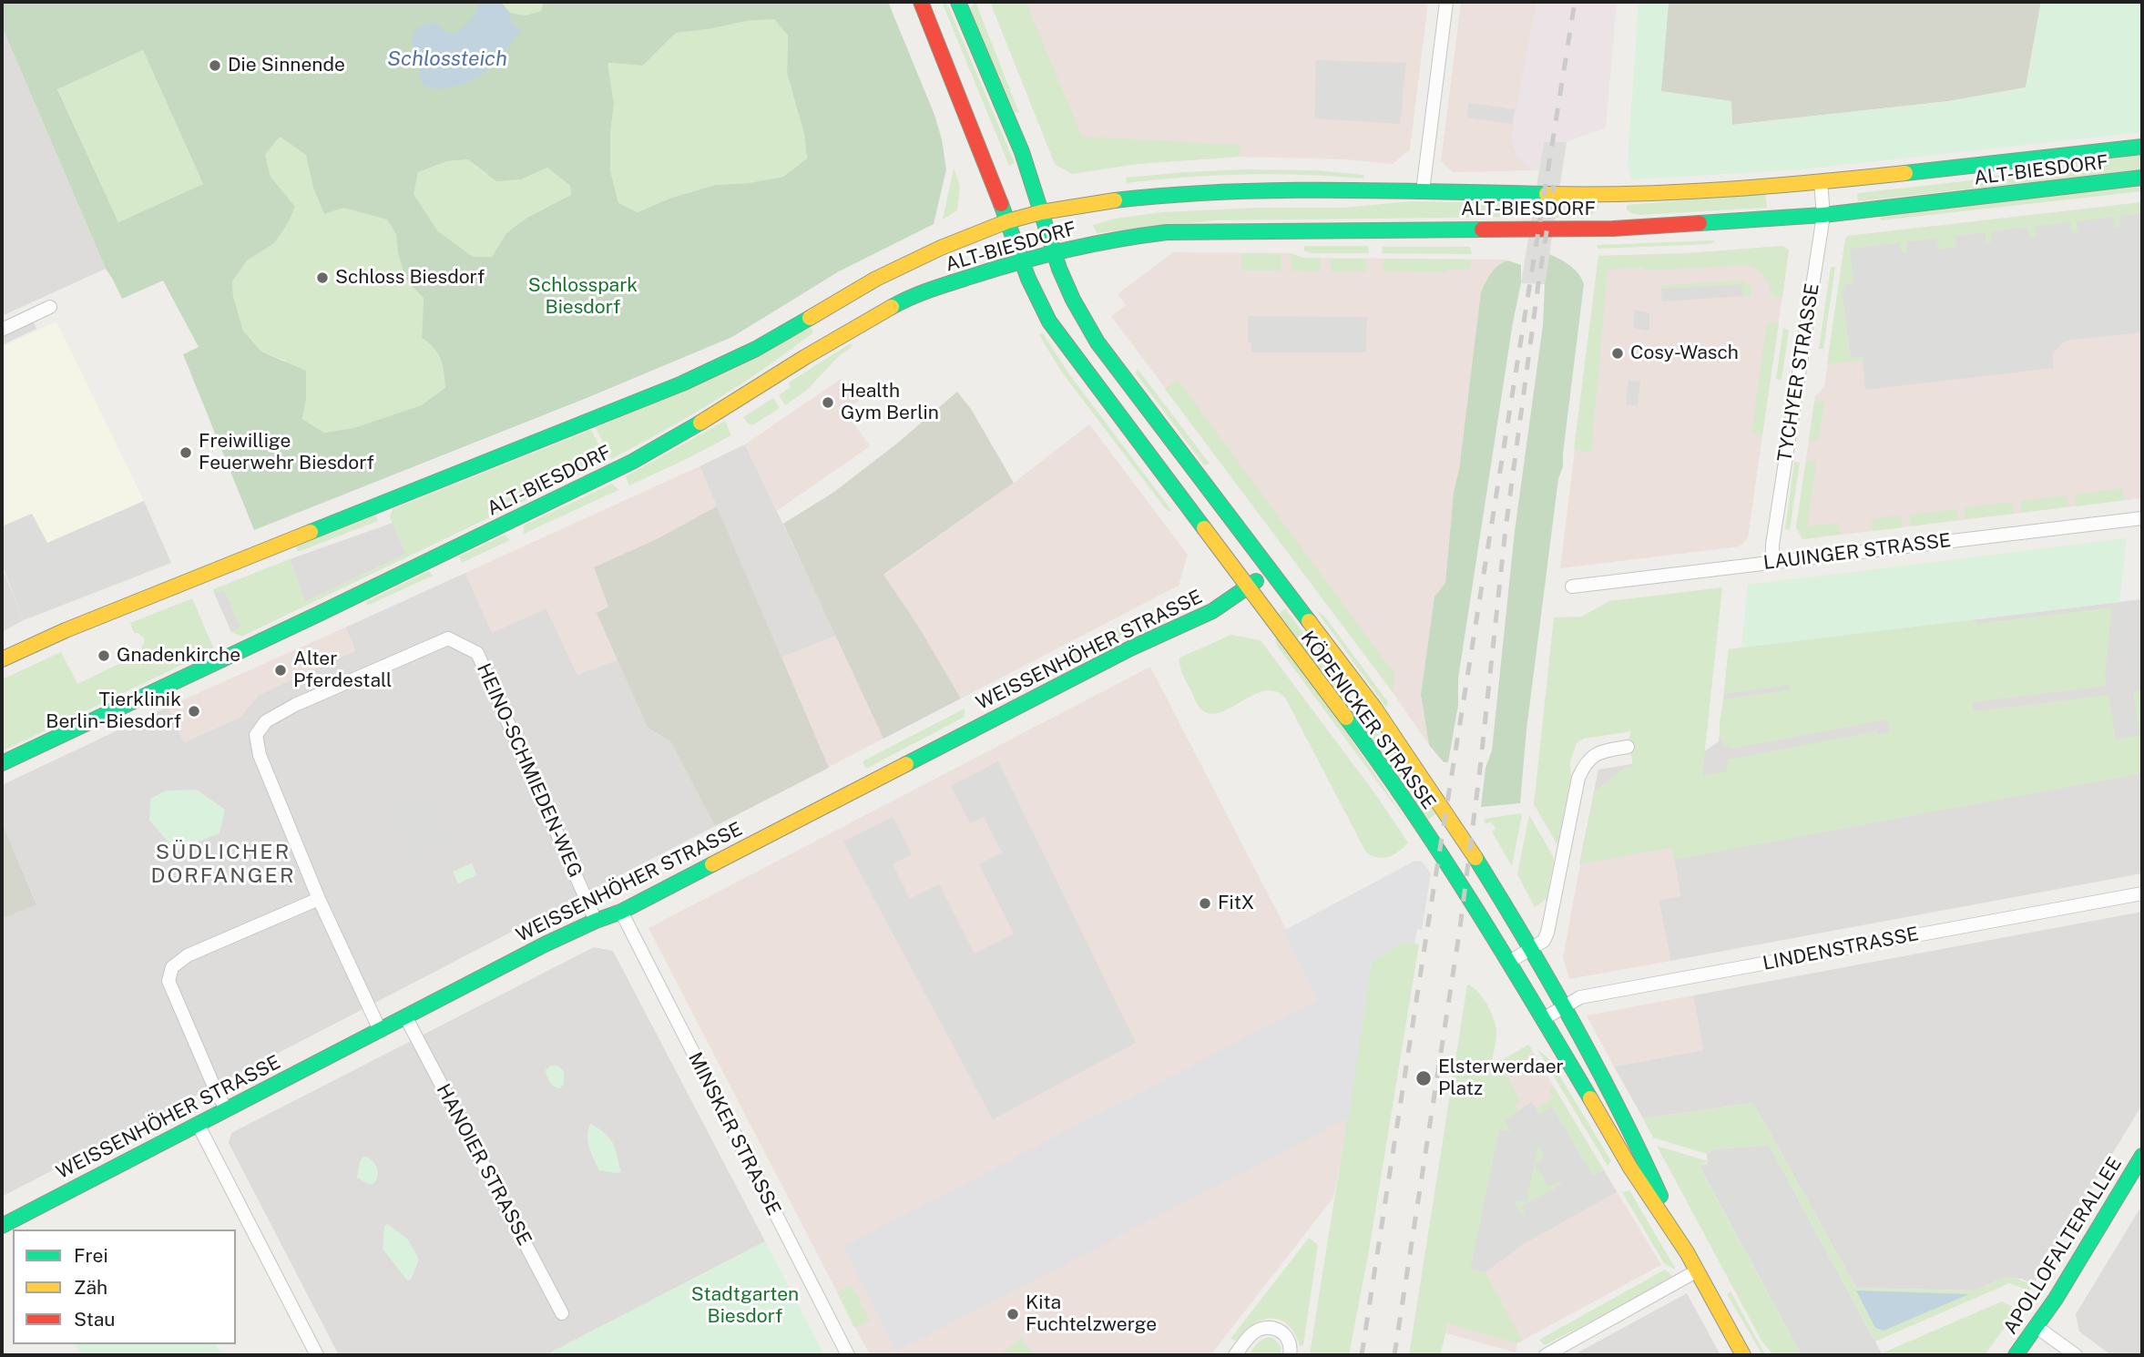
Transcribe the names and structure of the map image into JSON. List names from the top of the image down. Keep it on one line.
{"streets":{"main road":["ALT-BIESDORF","WEISSENHÖHER STRASSE","KÖPENICKER STRASSE","APOLLOFALTERALLEE"],"street":["TYCHYER STRASSE","LAUINGER STRASSE","HEINO-SCHMIEDEN-WEG","LINDENSTRASSE","MINSKER STRASSE","HANOIER STRASSE"]},"crossings":[["ALT-BIESDORF","TYCHYER STRASSE"],["ALT-BIESDORF","KÖPENICKER STRASSE"],["TYCHYER STRASSE","LAUINGER STRASSE"],["WEISSENHÖHER STRASSE","KÖPENICKER STRASSE"],["WEISSENHÖHER STRASSE","HEINO-SCHMIEDEN-WEG"],["WEISSENHÖHER STRASSE","MINSKER STRASSE"],["WEISSENHÖHER STRASSE","HANOIER STRASSE"],["KÖPENICKER STRASSE","LINDENSTRASSE"]],"districts":["SÜDLICHER DORFANGER"],"water":["Schlossteich"],"parks":["Schlosspark Biesdorf","Stadtgarten Biesdorf"],"places":["Die Sinnende","Schloss Biesdorf","Cosy-Wasch","Health Gym Berlin","Freiwillige Feuerwehr Biesdorf","Gnadenkirche","Alter Pferdestall","Tierklinik Berlin-Biesdorf","FitX","Elsterwerdaer Platz","Kita Fuchtelzwerge"],"legend":["Frei","Zäh","Stau"]}
